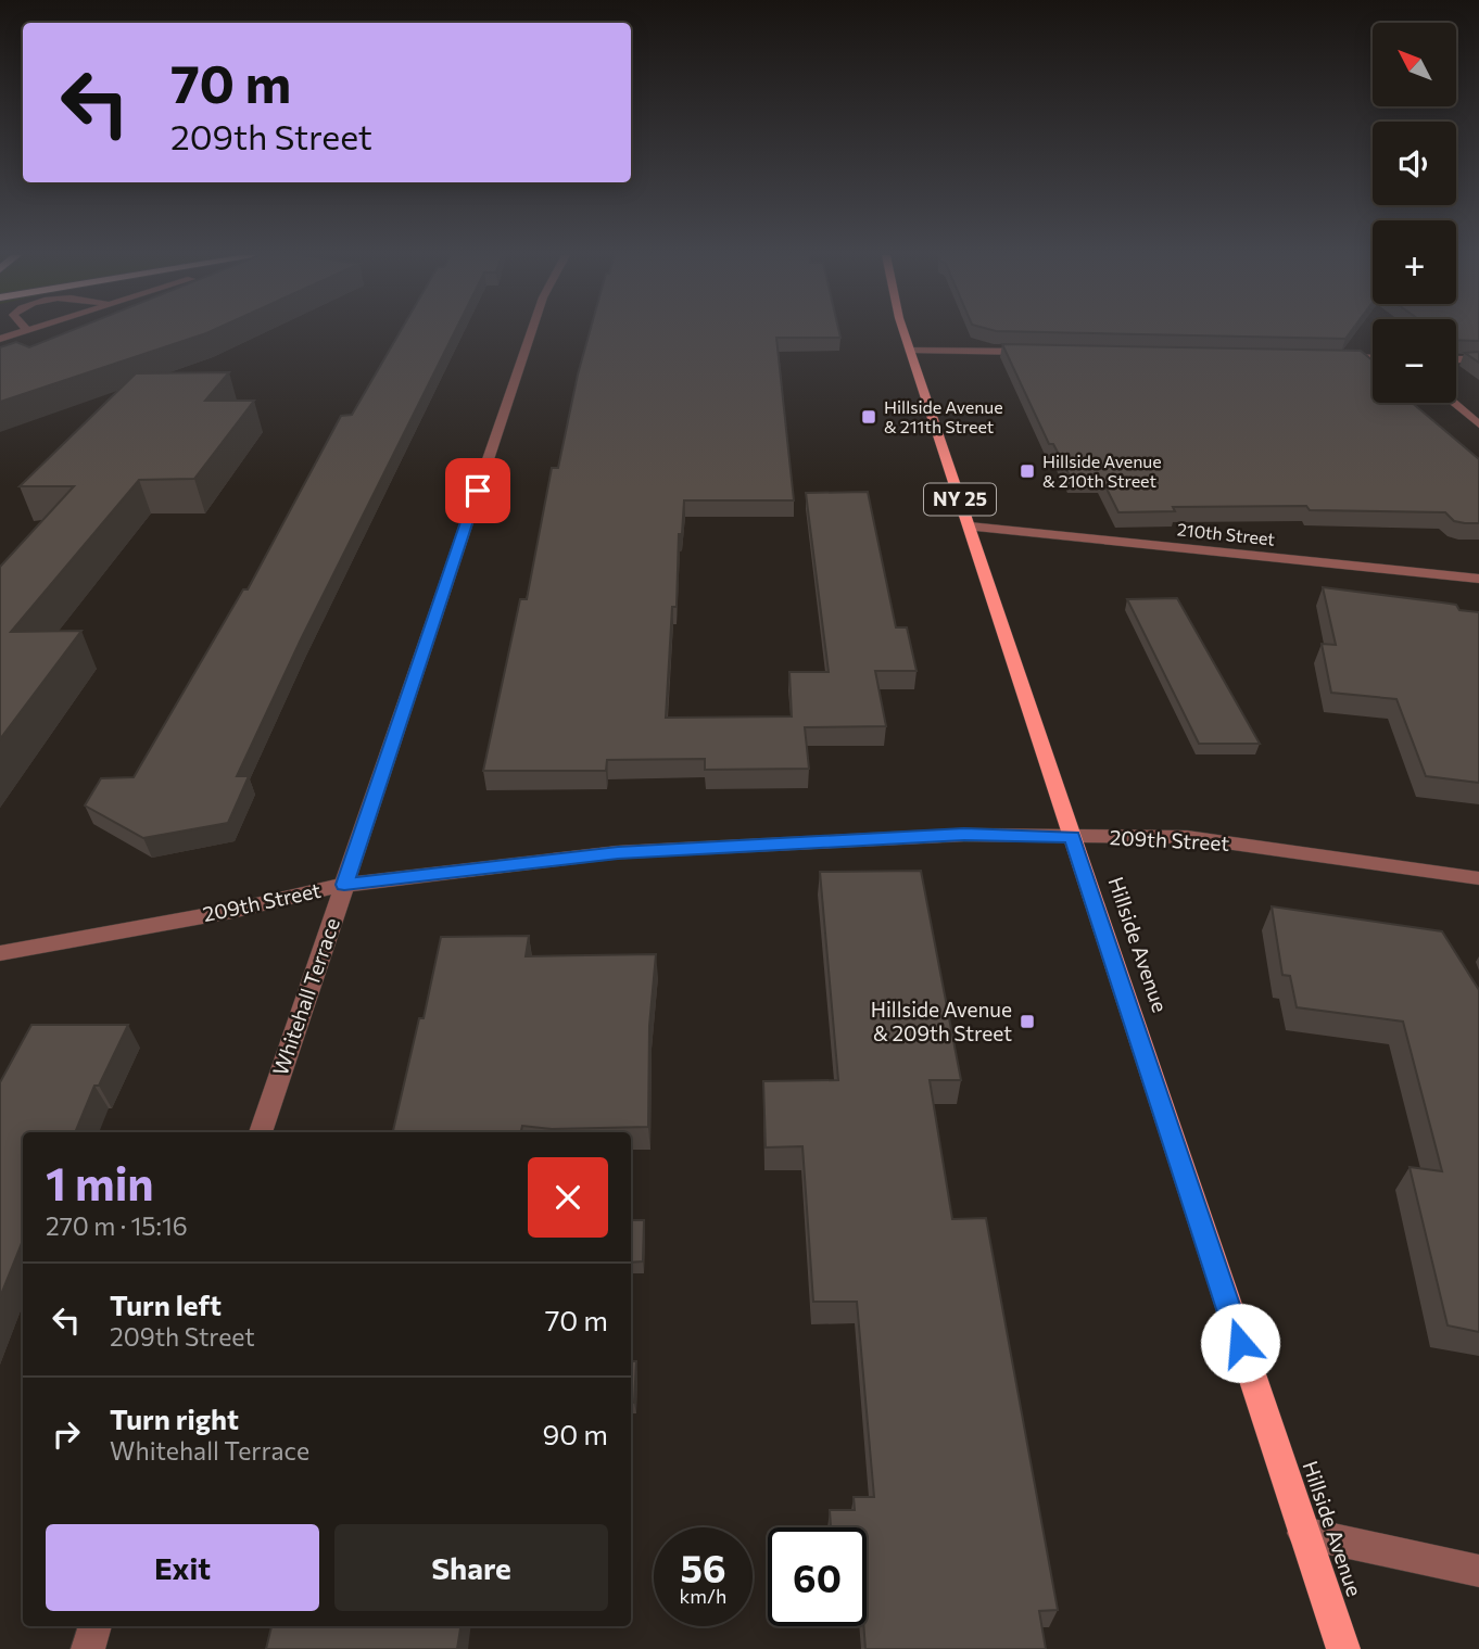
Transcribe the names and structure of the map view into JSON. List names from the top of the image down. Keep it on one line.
{"streets":{"main road":["NY 25","Hillside Avenue"],"street":["210th Street","209th Street","Whitehall Terrace"]},"crossings":[["210th Street","Hillside Avenue"],["209th Street","Hillside Avenue"],["209th Street","Whitehall Terrace"]],"places":{"transit":["Hillside Avenue & 211th Street","Hillside Avenue & 210th Street","Hillside Avenue & 209th Street"]},"north":"top left","page":{"map_buttons":["+","−"],"turn":["70 m","209th Street"],"heading":["1 min","270 m · 15:16"],"list":[{"name":"Turn left","note":"209th Street","value":"70 m"},{"name":"Turn right","note":"Whitehall Terrace","value":"90 m"}],"buttons":["Exit","Share"],"speed":"56 km/h","limit":"60"}}
